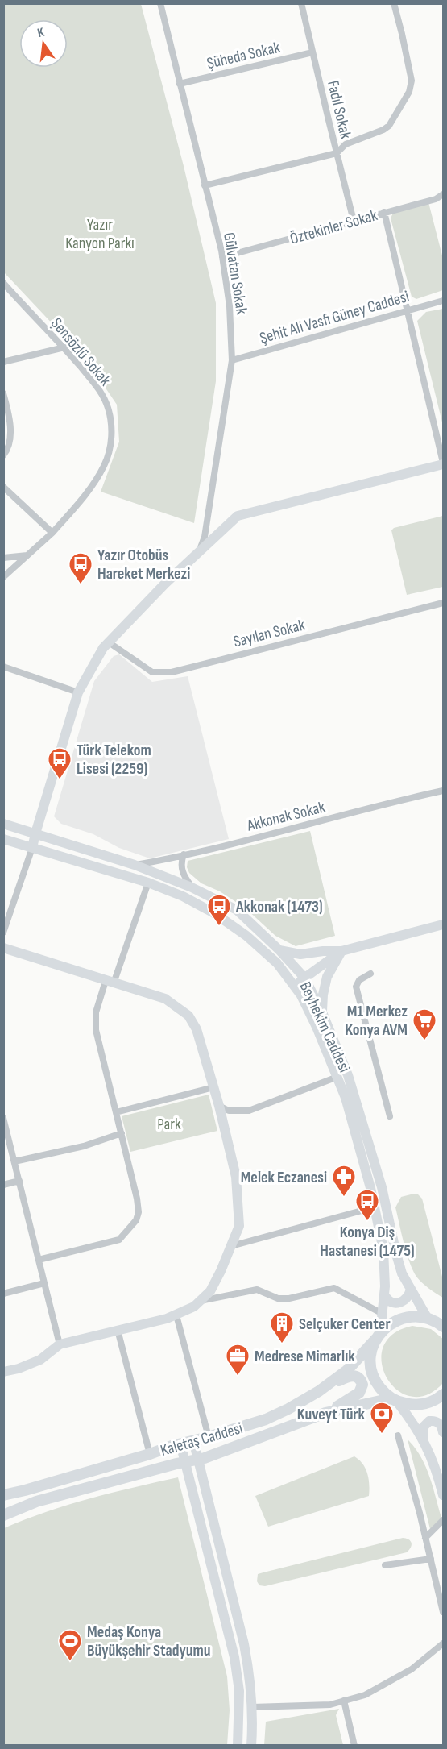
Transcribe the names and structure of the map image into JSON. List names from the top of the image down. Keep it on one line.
{"streets":{"main road":["Kaletaş Caddesi"],"street":["Şüheda Sokak","Fadıl Sokak","Öztekinler Sokak","Gülvatan Sokak","Şehit Ali Vasfi Güney Caddesi","Şensözlü Sokak","Sayılan Sokak","Akkonak Sokak","Beyhekim Caddesi"]},"crossings":[["Şüheda Sokak","Fadıl Sokak"],["Şüheda Sokak","Gülvatan Sokak"],["Fadıl Sokak","Öztekinler Sokak"],["Öztekinler Sokak","Gülvatan Sokak"],["Gülvatan Sokak","Şehit Ali Vasfi Güney Caddesi"],["Akkonak Sokak","Beyhekim Caddesi"],["Beyhekim Caddesi","Kaletaş Caddesi"]],"parks":["Yazır Kanyon Parkı","Park"],"places":{"bus stop":["Yazır Otobüs Hareket Merkezi","Türk Telekom Lisesi (2259)","Akkonak (1473)","Konya Diş Hastanesi (1475)"],"supermarket":["M1 Merkez Konya AVM"],"pharmacy":["Melek Eczanesi"],"building":["Selçuker Center"],"office":["Medrese Mimarlık"],"bank":["Kuveyt Türk"],"sports":["Medaş Konya Büyükşehir Stadyumu"]},"north":"top"}
